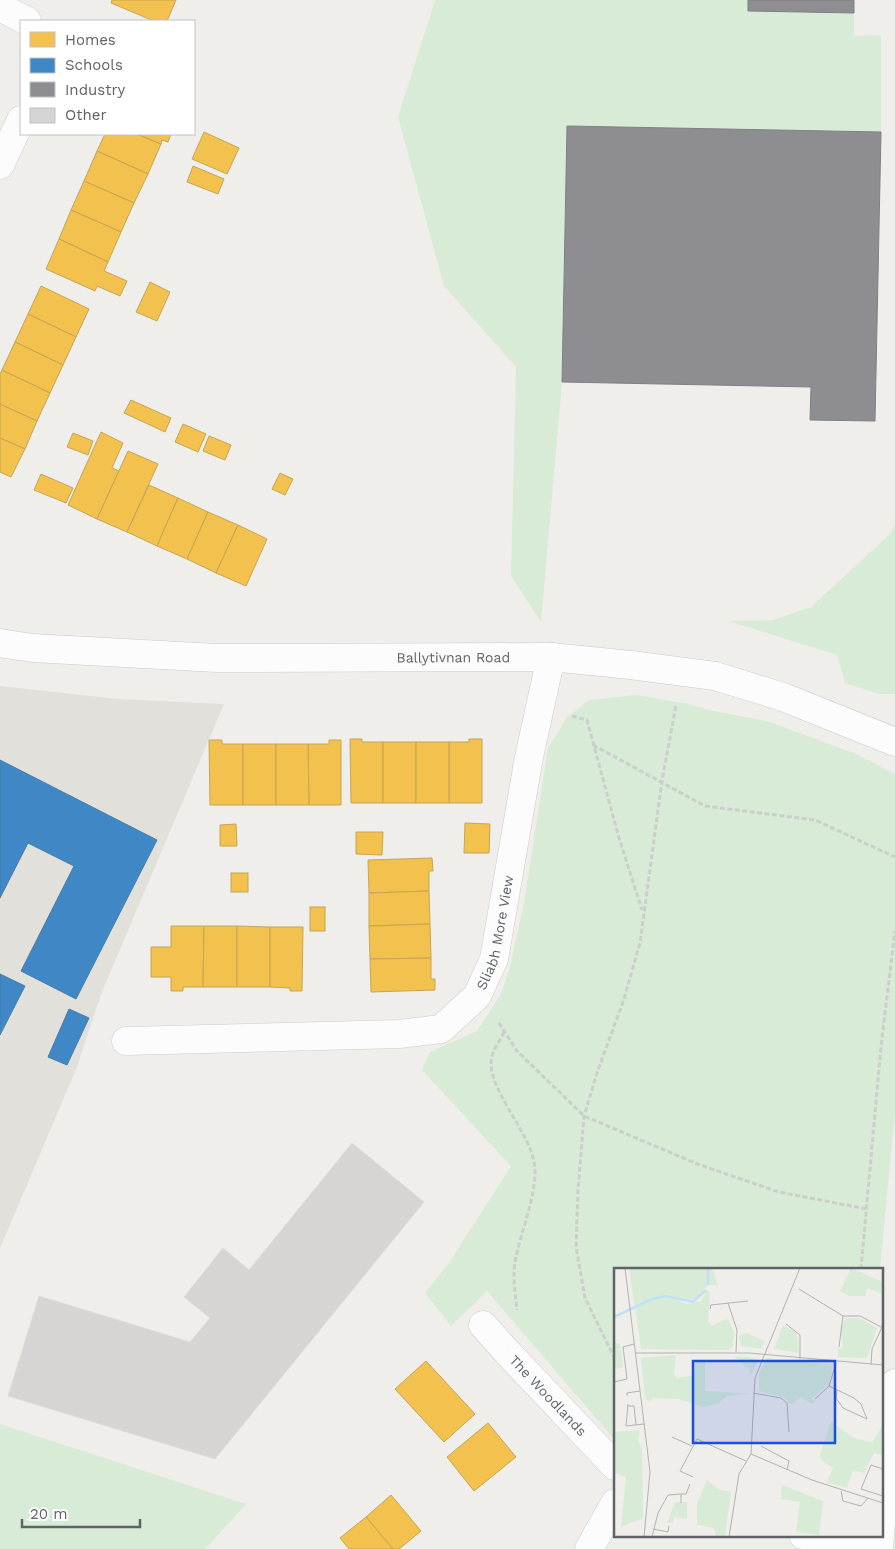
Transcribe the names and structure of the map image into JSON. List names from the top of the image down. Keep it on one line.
{"streets":{"street":["Ballytivnan Road","Sliabh More View","The Woodlands"]},"crossings":[["Ballytivnan Road","Sliabh More View"]],"legend":["Homes","Schools","Industry","Other"],"scale_bar":"20 m"}
